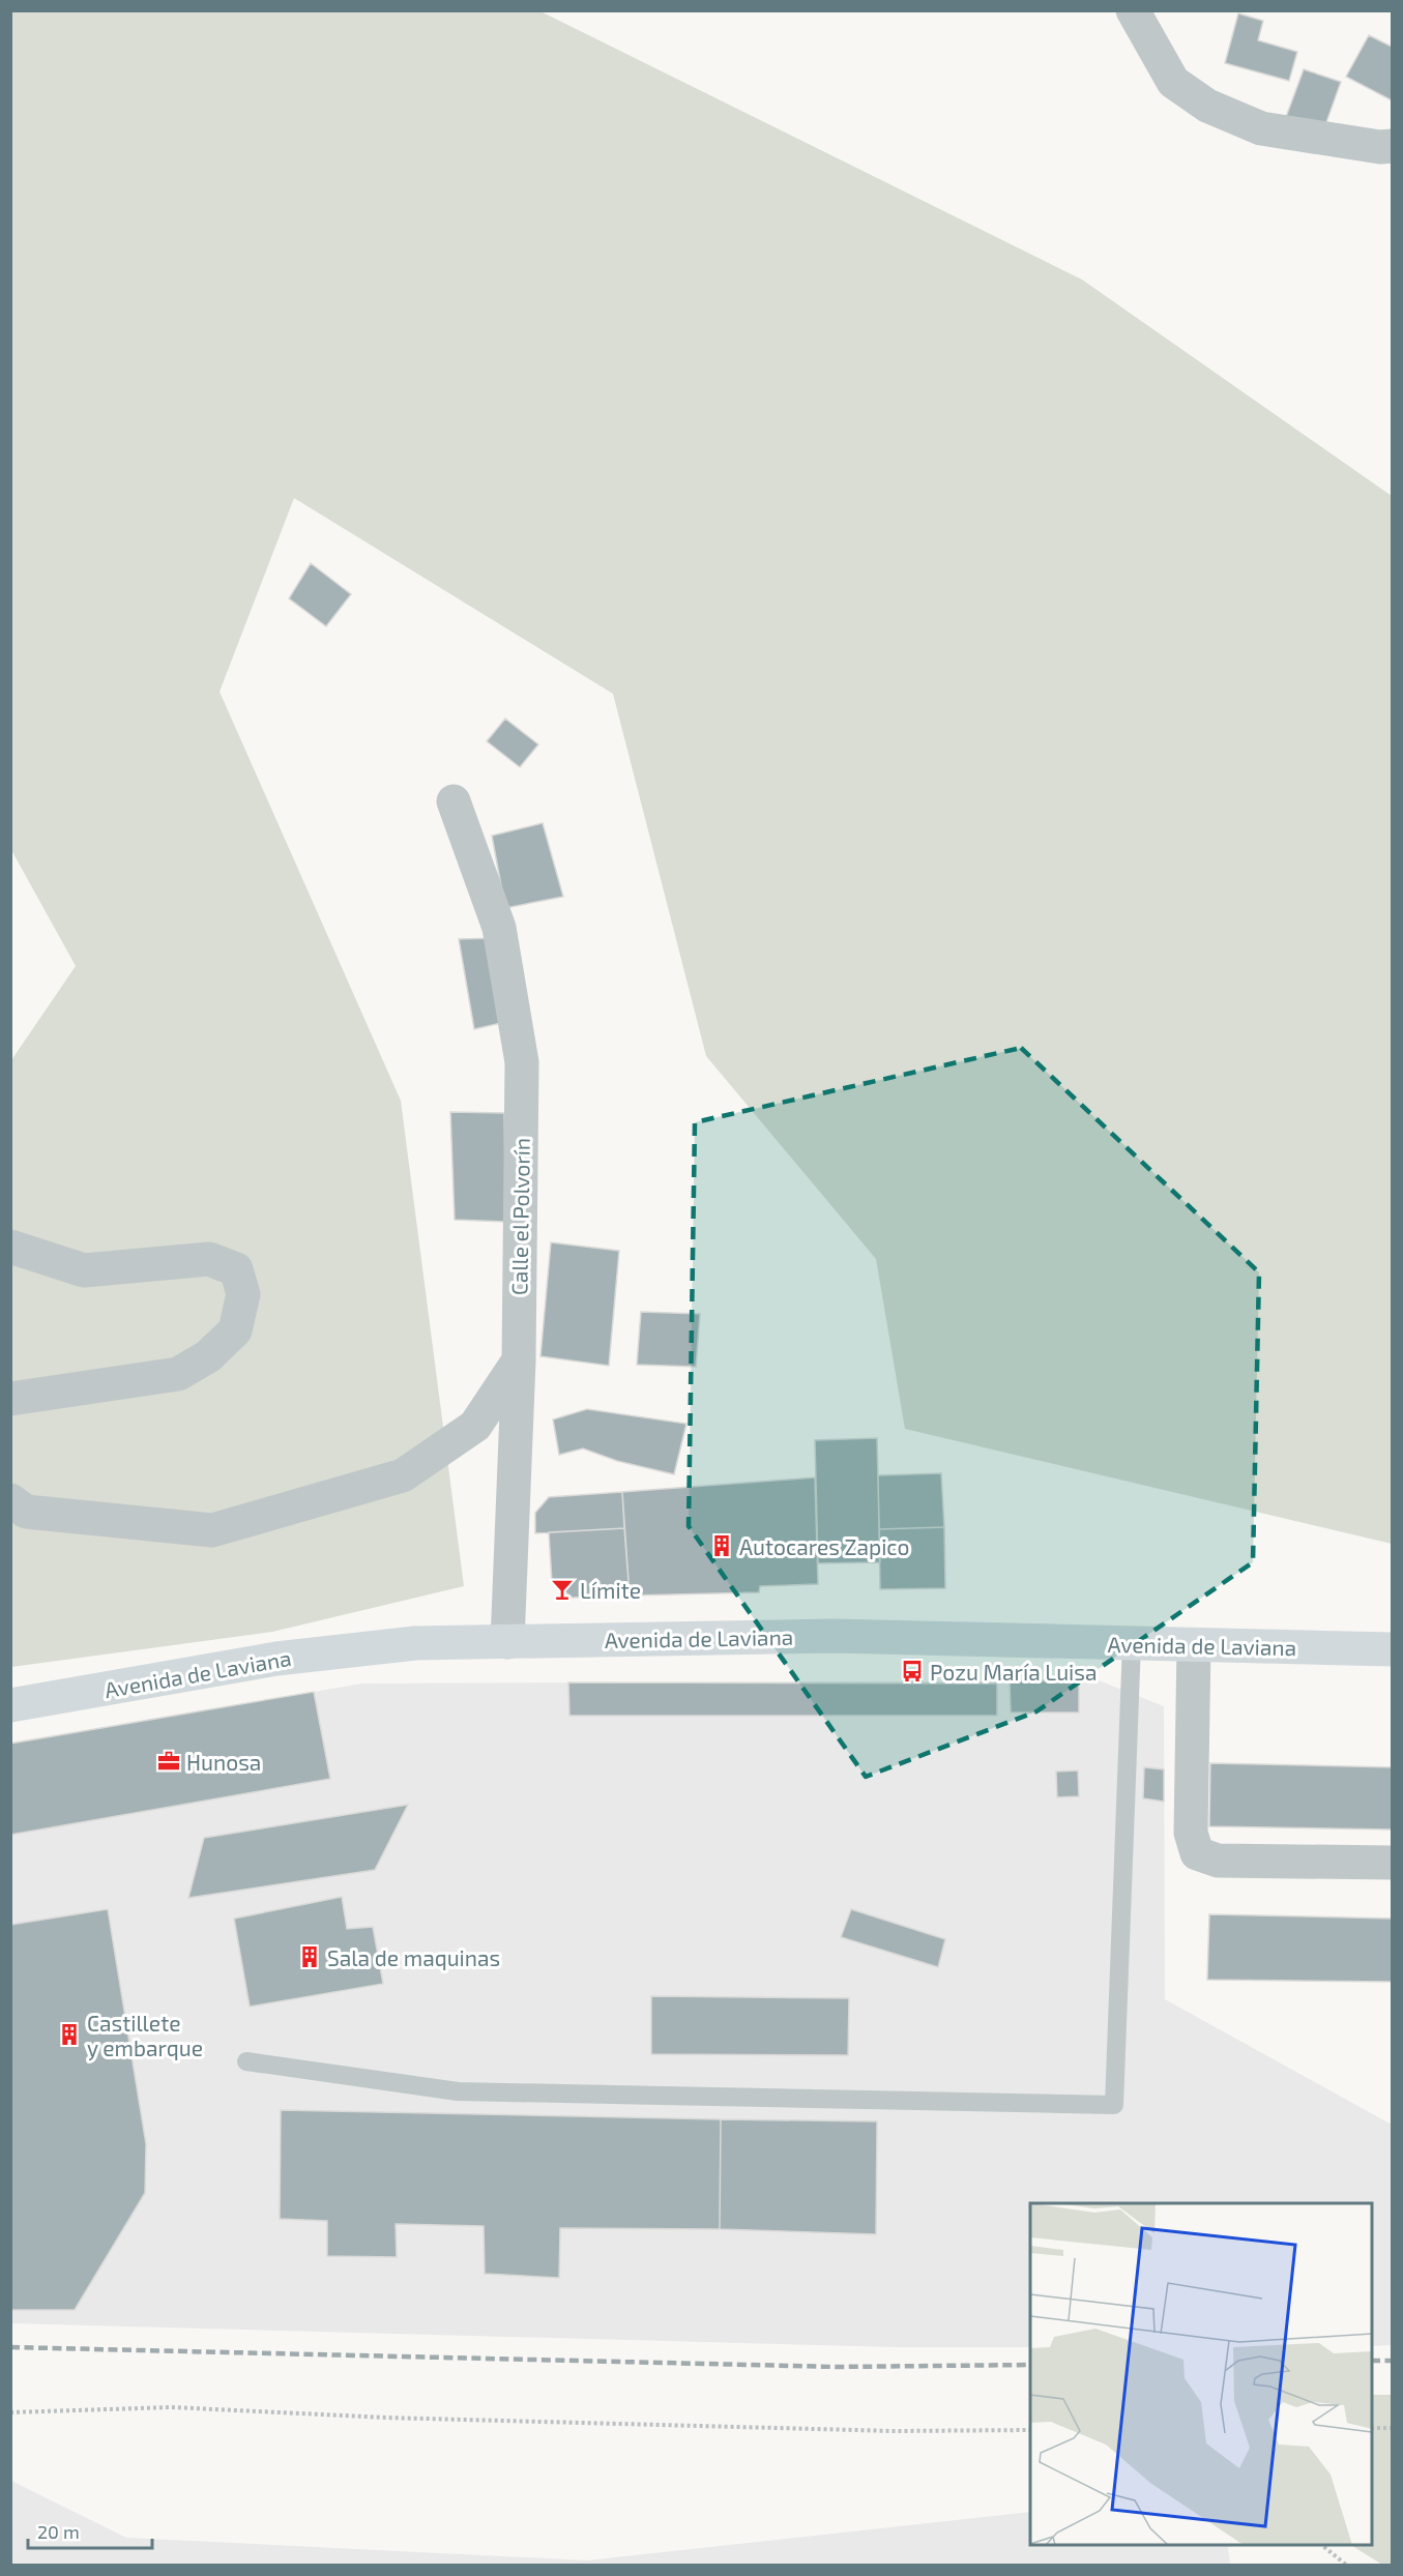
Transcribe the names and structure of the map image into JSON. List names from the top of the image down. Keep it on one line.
{"streets":{"street":["Calle el Polvorín","Avenida de Laviana"]},"crossings":[["Calle el Polvorín","Avenida de Laviana"]],"places":{"building":["Autocares Zapico","Sala de maquinas","Castillete y embarque"],"bar":["Límite"],"bus stop":["Pozu María Luisa"],"office":["Hunosa"]},"scale_bar":"20 m"}
